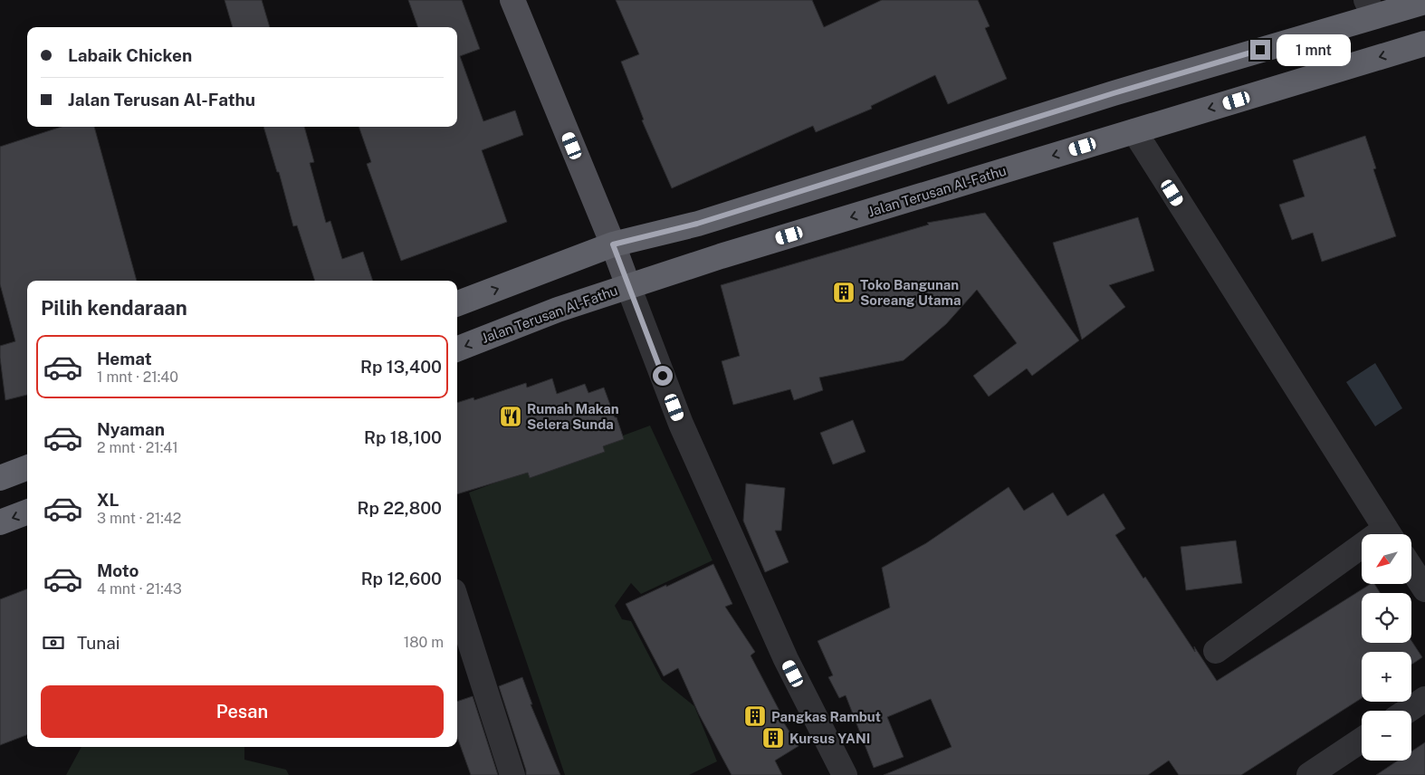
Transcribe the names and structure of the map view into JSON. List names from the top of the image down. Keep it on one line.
{"streets":{"highway":["Jalan Terusan Al-Fathu"]},"places":{"building":["Toko Bangunan Soreang Utama","Pangkas Rambut","Kursus YANI"],"restaurant":["Rumah Makan Selera Sunda"]},"north":"bottom left","page":{"banner":["Labaik Chicken","Jalan Terusan Al-Fathu"],"bubble":"1 mnt","heading":"Pilih kendaraan","list":[{"name":"Hemat","note":"1 mnt · 21:40","value":"Rp 13,400"},{"name":"Nyaman","note":"2 mnt · 21:41","value":"Rp 18,100"},{"name":"XL","note":"3 mnt · 21:42","value":"Rp 22,800"},{"name":"Moto","note":"4 mnt · 21:43","value":"Rp 12,600"}],"map_buttons":["+","−"],"pay":["Tunai","180 m"],"buttons":"Pesan"}}
